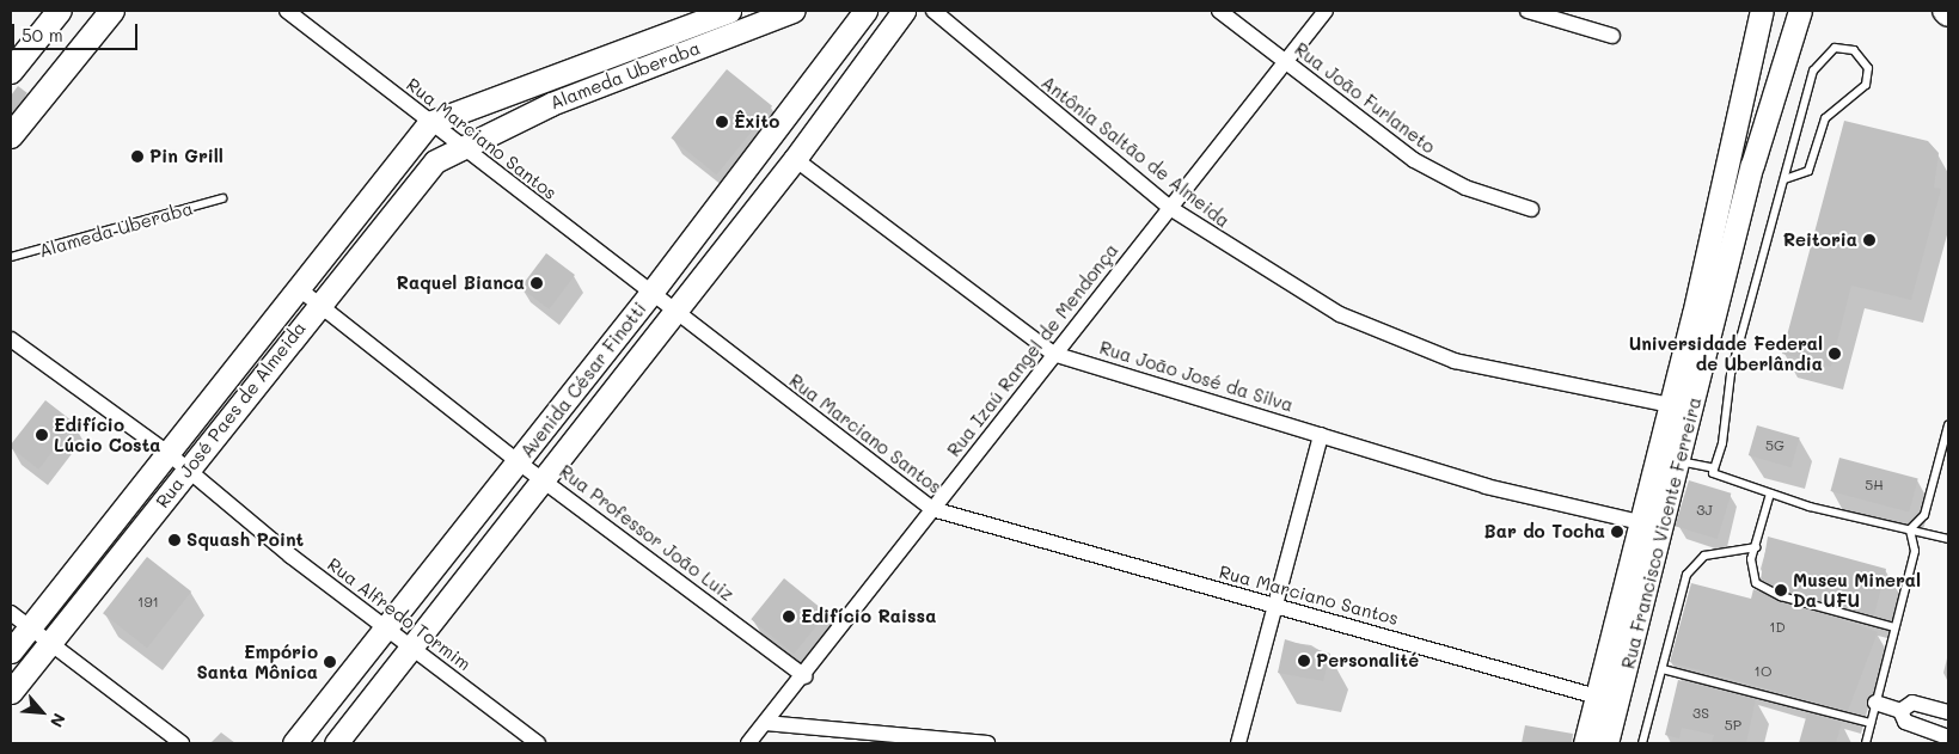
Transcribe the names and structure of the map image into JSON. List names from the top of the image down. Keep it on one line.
{"streets":{"main road":["Alameda Uberaba","Avenida César Finotti","Rua José Paes de Almeida","Rua Francisco Vicente Ferreira"],"street":["Rua João Furlaneto","Rua Marciano Santos","Antônia Saltão de Almeida","Rua Izaú Rangel de Mendonça","Rua João José da Silva","Rua Professor João Luiz","Rua Alfredo Tormim"]},"crossings":[["Alameda Uberaba","Rua Marciano Santos"],["Alameda Uberaba","Rua José Paes de Almeida"],["Rua João Furlaneto","Rua Izaú Rangel de Mendonça"],["Rua Marciano Santos","Rua Izaú Rangel de Mendonça"],["Rua Marciano Santos","Avenida César Finotti"],["Rua Marciano Santos","Rua José Paes de Almeida"],["Rua Marciano Santos","Rua Francisco Vicente Ferreira"],["Antônia Saltão de Almeida","Rua Izaú Rangel de Mendonça"],["Antônia Saltão de Almeida","Rua Francisco Vicente Ferreira"],["Rua Izaú Rangel de Mendonça","Rua João José da Silva"],["Rua Izaú Rangel de Mendonça","Rua Professor João Luiz"],["Rua João José da Silva","Avenida César Finotti"],["Rua João José da Silva","Rua Francisco Vicente Ferreira"],["Avenida César Finotti","Rua Professor João Luiz"],["Avenida César Finotti","Rua Alfredo Tormim"],["Rua José Paes de Almeida","Rua Professor João Luiz"],["Rua José Paes de Almeida","Rua Alfredo Tormim"]],"places":["Êxito","Pin Grill","Reitoria","Raquel Bianca","Universidade Federal de Uberlândia","Edifício Lúcio Costa","Bar do Tocha","Squash Point","Museu Mineral Da UFU","Edifício Raissa","Personalité","Empório Santa Mônica"],"house_numbers":["5G","5H","3J","191","1D","1O","3S","5P"],"scale_bar":"50 m","north":"bottom right"}
